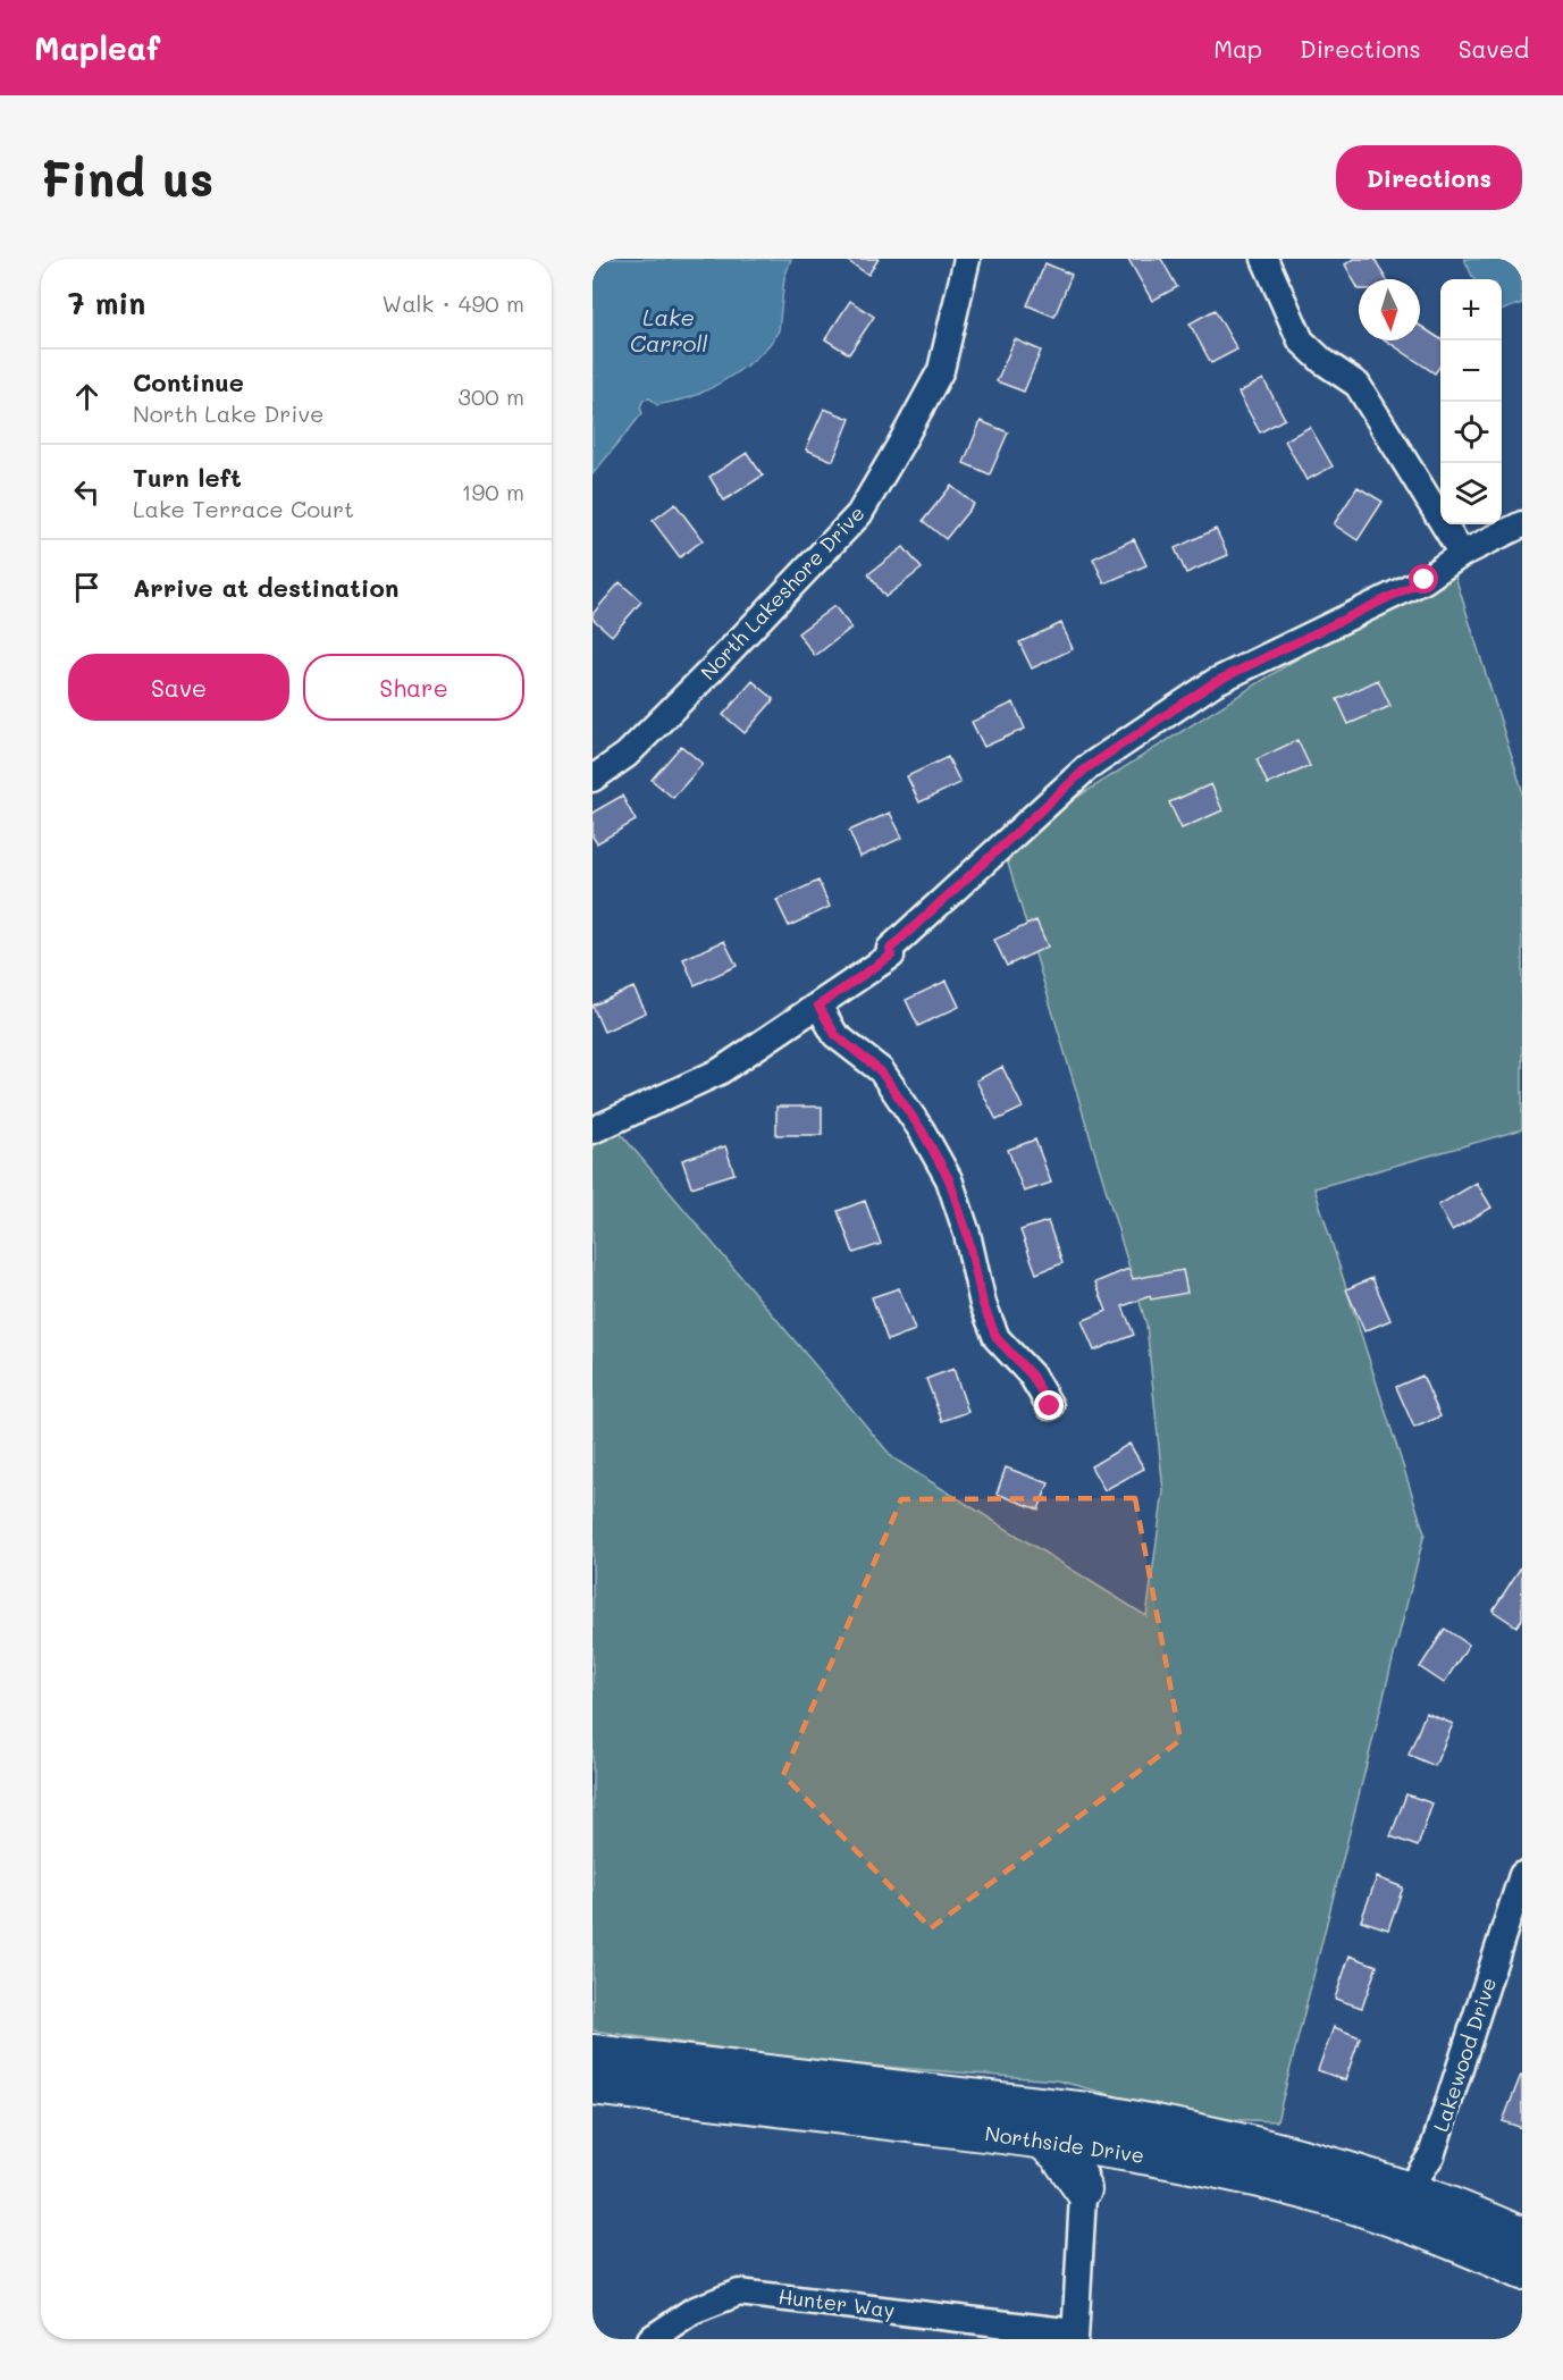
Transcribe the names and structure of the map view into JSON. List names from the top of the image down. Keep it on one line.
{"streets":{"highway":["Northside Drive"],"street":["North Lakeshore Drive","Lakewood Drive","Hunter Way"]},"crossings":[["Lakewood Drive","Northside Drive"]],"water":["Lake Carroll"],"north":"bottom","page":{"header":"Mapleaf","nav":["Map","Directions","Saved"],"buttons":["Directions",["Save","Share"]],"title":"Find us","heading":["7 min","Walk · 490 m"],"map_buttons":["+","−"],"list":[["Continue","North Lake Drive","300 m"],["Turn left","Lake Terrace Court","190 m"],"Arrive at destination"]}}
